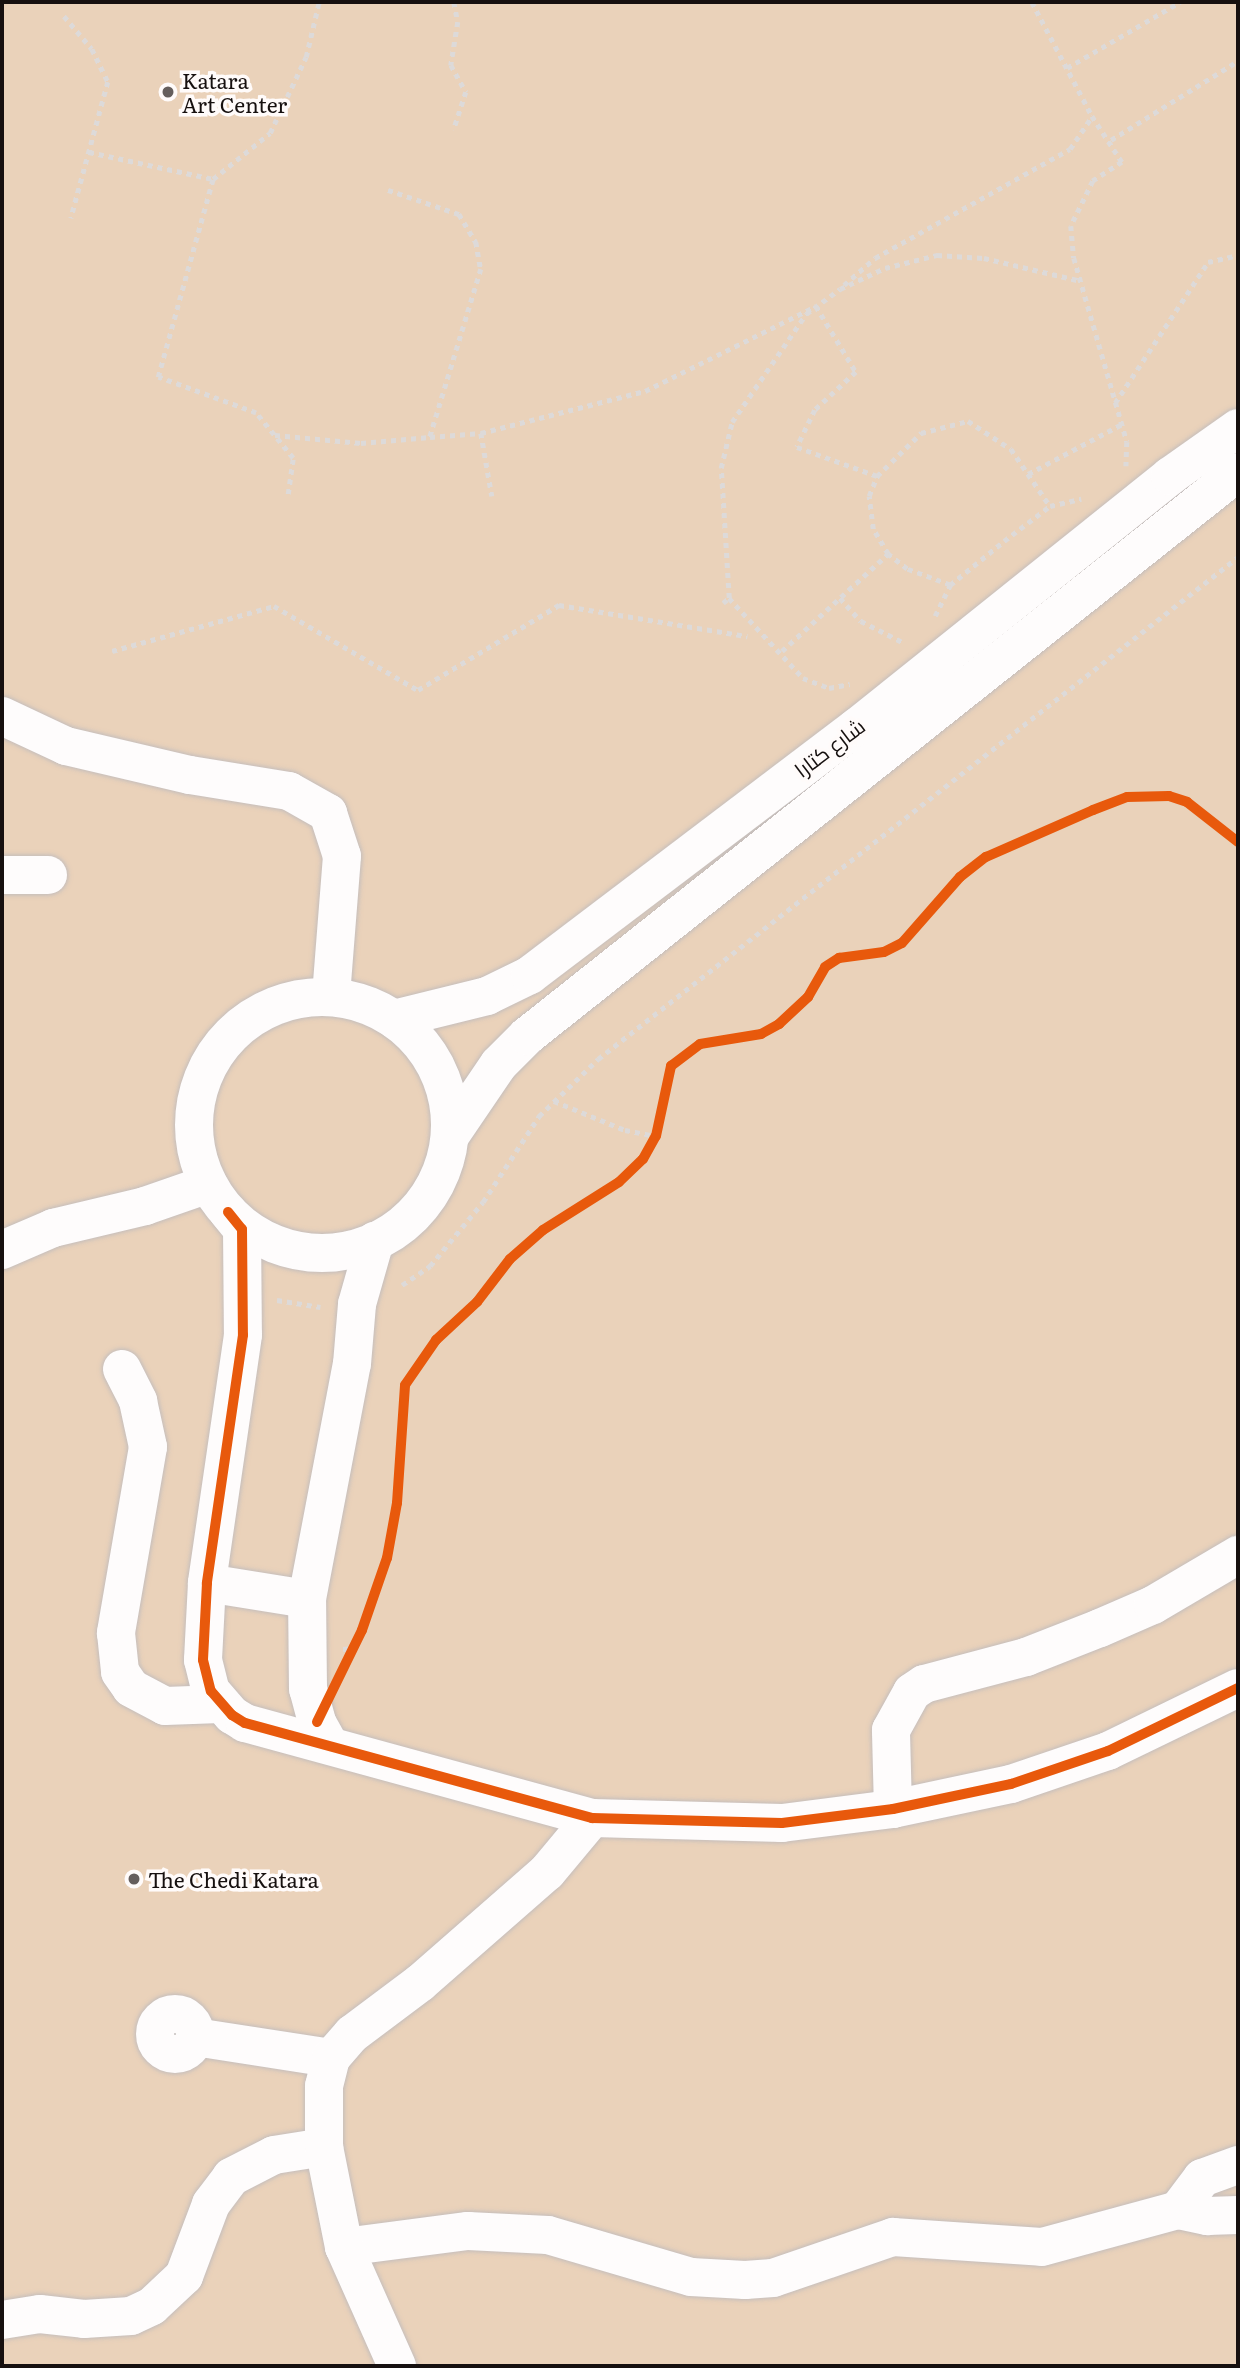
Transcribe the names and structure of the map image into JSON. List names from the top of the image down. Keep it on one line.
{"streets":{"street":["شارع كتارا"]},"places":["Katara Art Center","The Chedi Katara"]}
